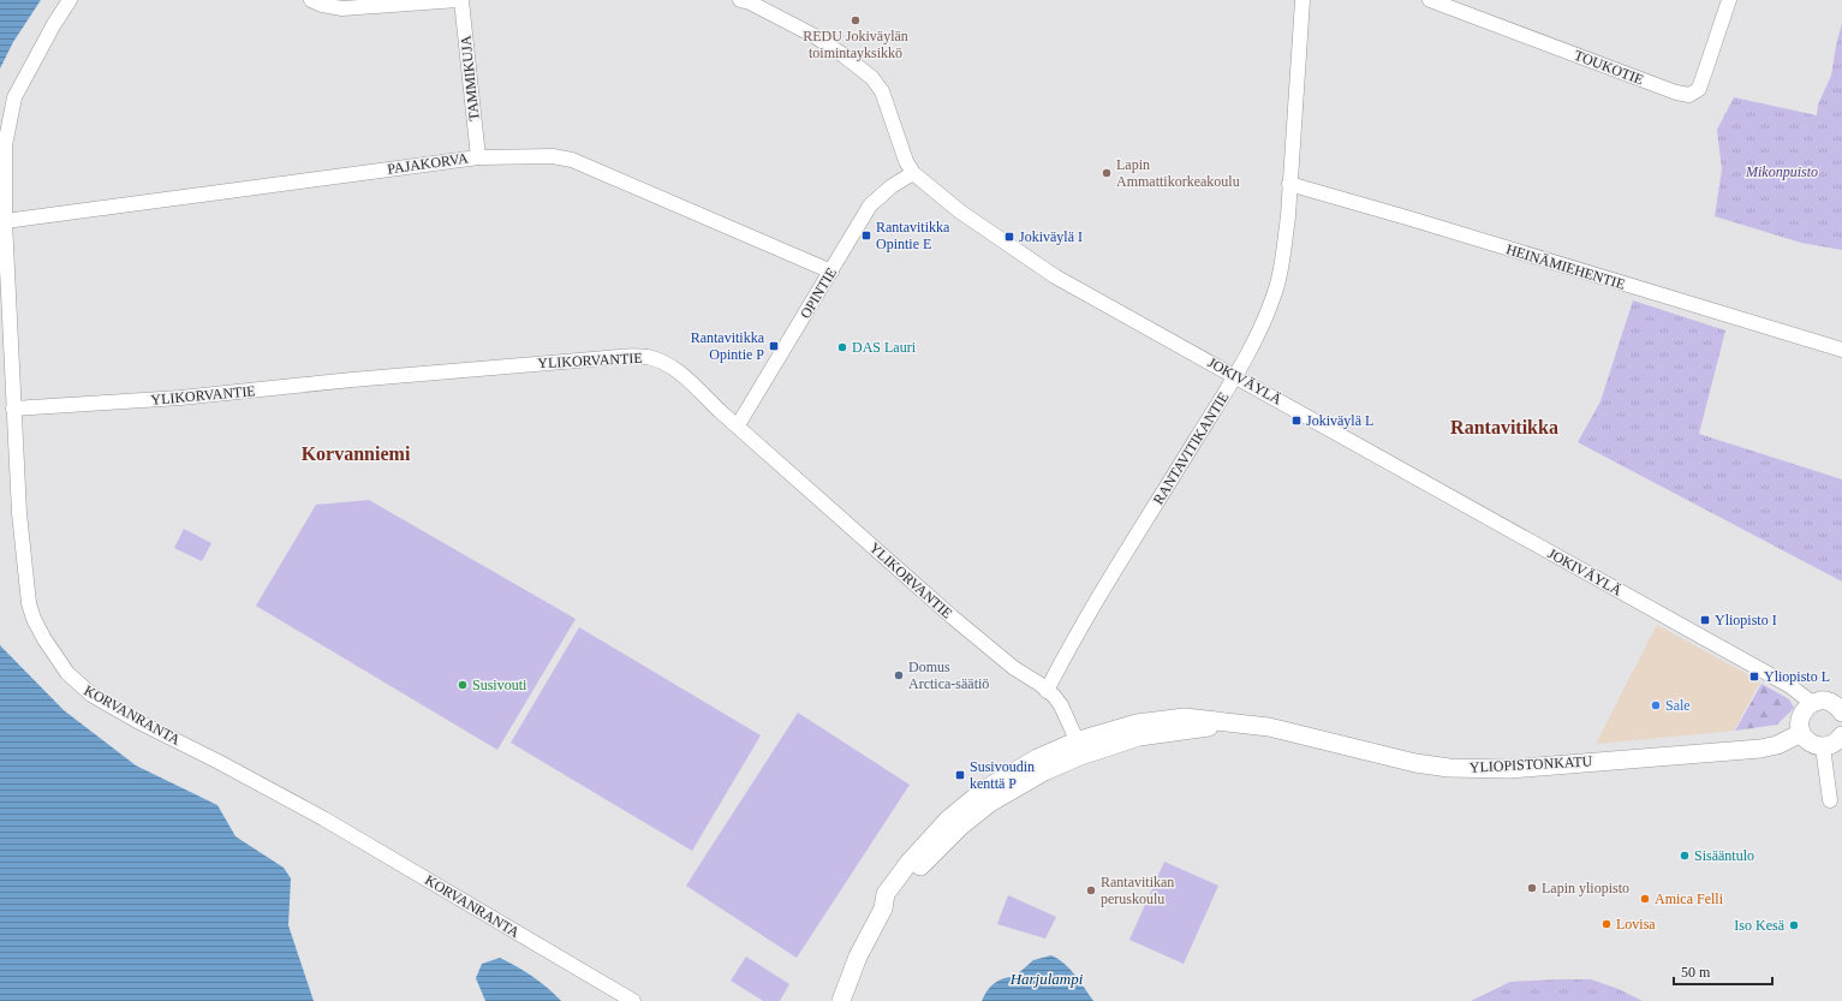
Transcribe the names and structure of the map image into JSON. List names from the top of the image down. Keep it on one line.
{"streets":{"street":["TOUKOTIE","TAMMIKUJA","PAJAKORVA","HEINÄMIEHENTIE","OPINTIE","YLIKORVANTIE","JOKIVÄYLÄ","RANTAVITIKANTIE","KORVANRANTA","YLIOPISTONKATU"]},"crossings":[["TAMMIKUJA","PAJAKORVA"],["PAJAKORVA","OPINTIE"],["PAJAKORVA","KORVANRANTA"],["HEINÄMIEHENTIE","RANTAVITIKANTIE"],["OPINTIE","YLIKORVANTIE"],["OPINTIE","JOKIVÄYLÄ"],["YLIKORVANTIE","RANTAVITIKANTIE"],["YLIKORVANTIE","KORVANRANTA"],["JOKIVÄYLÄ","RANTAVITIKANTIE"]],"districts":["Rantavitikka","Korvanniemi"],"water":["Harjulampi"],"parks":["Mikonpuisto"],"places":{"other":["REDU Jokiväylän toimintayksikkö","Lapin Ammattikorkeakoulu","DAS Lauri","Domus Arctica-säätiö","Susivouti","Sale","Sisääntulo","Lapin yliopisto","Rantavitikan peruskoulu","Amica Felli","Lovisa","Iso Kesä"],"transit":["Rantavitikka Opintie E","Jokiväylä I","Rantavitikka Opintie P","Jokiväylä L","Yliopisto I","Yliopisto L","Susivoudin kenttä P"]},"scale_bar":"50 m"}
